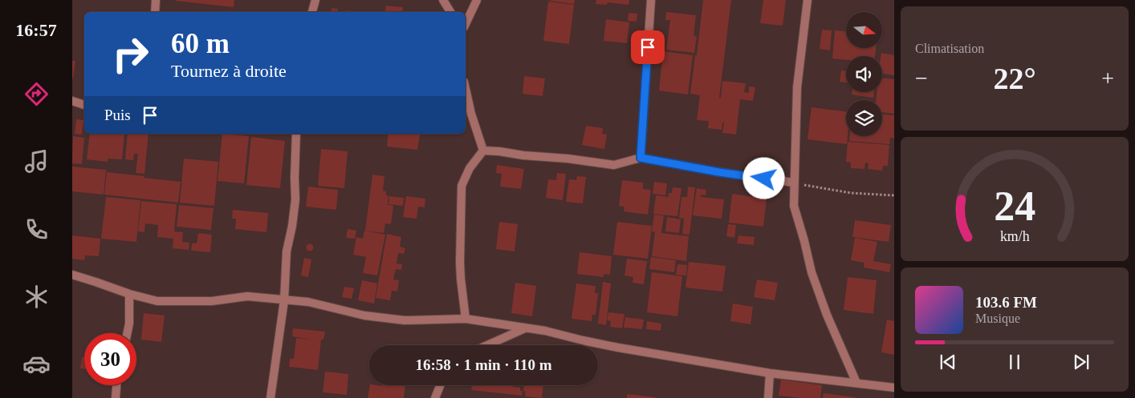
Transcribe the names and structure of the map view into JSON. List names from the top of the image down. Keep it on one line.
{"north":"right","page":{"tabs":"16:57","tile":"Climatisation","turn":["60 m","Tournez à droite"],"heat":["−","22°","+"],"then":"Puis","song":["103.6 FM","Musique"],"limit":"30","trip":"16:58 · 1 min · 110 m","gauge":["24","km/h"]}}
